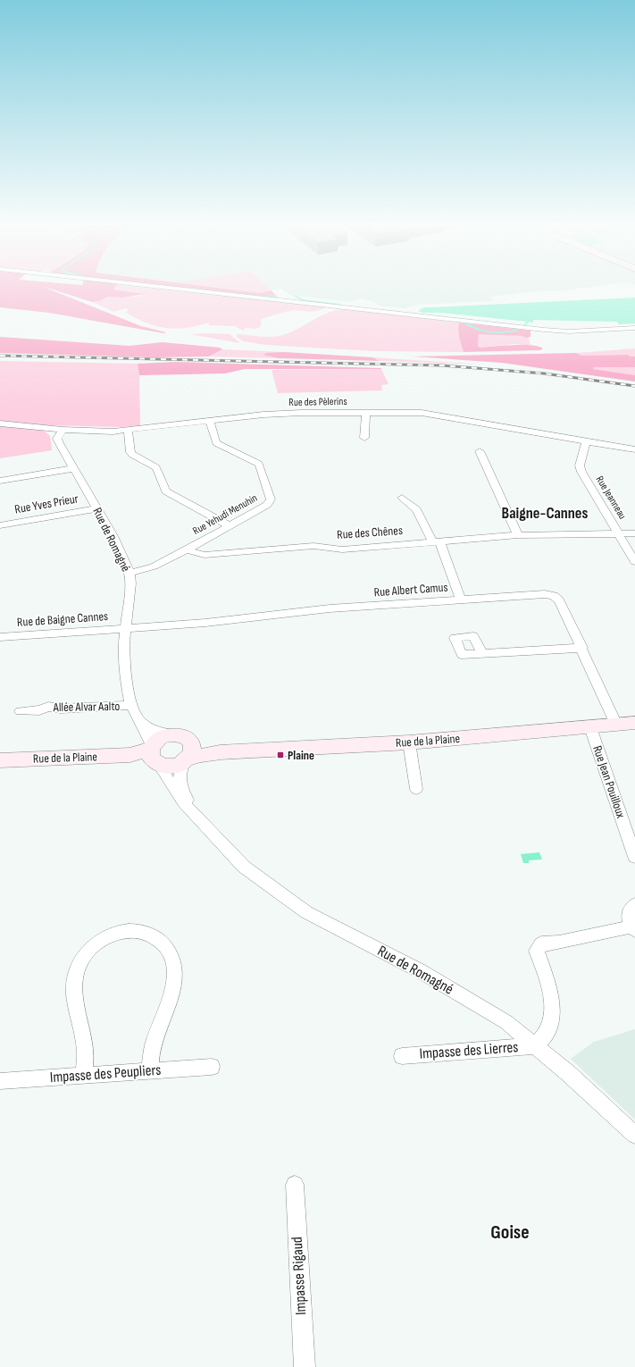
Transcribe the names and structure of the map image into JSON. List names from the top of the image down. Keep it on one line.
{"streets":{"street":["Rue des Pèlerins","Rue Jeanneau","Rue Yves Prieur","Rue Yehudi Menuhin","Rue des Chênes","Rue de Romagné","Rue Albert Camus","Rue de Baigne Cannes","Allée Alvar Aalto","Rue de la Plaine","Rue Jean Pouilloux","Impasse des Lierres","Impasse des Peupliers","Impasse Rigaud"]},"crossings":[["Rue des Pèlerins","Rue Jeanneau"],["Rue des Pèlerins","Rue Yehudi Menuhin"],["Rue des Pèlerins","Rue de Romagné"],["Rue Jeanneau","Rue des Chênes"],["Rue Yves Prieur","Rue de Romagné"],["Rue Yehudi Menuhin","Rue des Chênes"],["Rue de Romagné","Rue Albert Camus"],["Rue de Romagné","Rue de Baigne Cannes"],["Rue de Romagné","Allée Alvar Aalto"],["Rue de Romagné","Rue de la Plaine"],["Rue de Romagné","Impasse des Lierres"],["Rue Albert Camus","Rue de Baigne Cannes"],["Rue Albert Camus","Rue de la Plaine"],["Rue de la Plaine","Rue Jean Pouilloux"]],"districts":["Baigne-Cannes","Goise"],"places":{"transit":["Plaine"]}}
